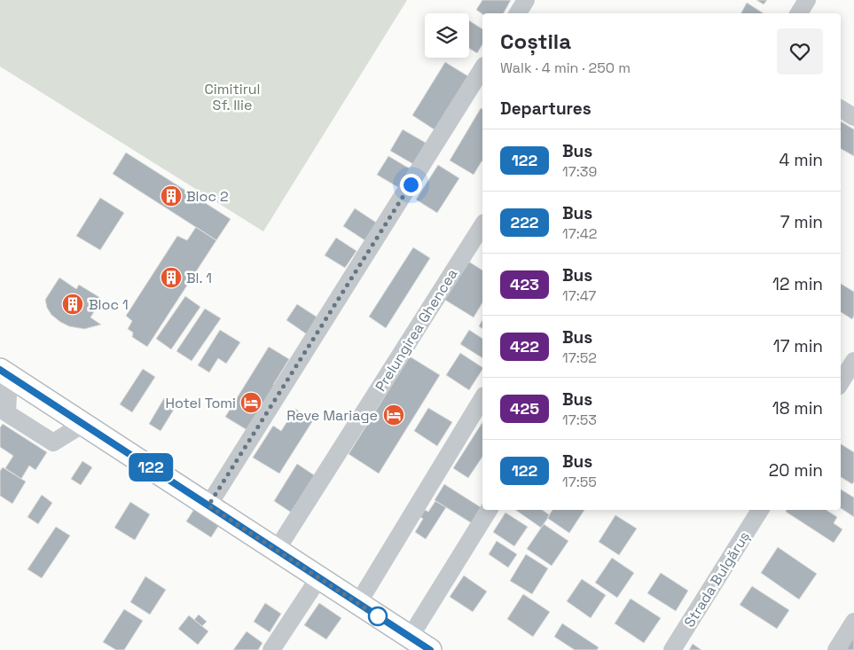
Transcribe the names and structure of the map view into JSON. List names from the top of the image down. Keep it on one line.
{"streets":{"street":["Prelungirea Ghencea","Strada Bulgăruș"]},"parks":["Cimitirul Sf. Ilie"],"places":{"building":["Bloc 2","Bl. 1","Bloc 1"],"hotel":["Hotel Tomi","Reve Mariage"]},"lines":["bus line 122"],"page":{"on_map":"122","heading":[["Coștila","Walk · 4 min · 250 m"],"Departures"],"list":[{"mark":"122","name":"Bus","note":"17:39","value":"4 min"},{"mark":"222","name":"Bus","note":"17:42","value":"7 min"},{"mark":"423","name":"Bus","note":"17:47","value":"12 min"},{"mark":"422","name":"Bus","note":"17:52","value":"17 min"},{"mark":"425","name":"Bus","note":"17:53","value":"18 min"},{"mark":"122","name":"Bus","note":"17:55","value":"20 min"}]}}
